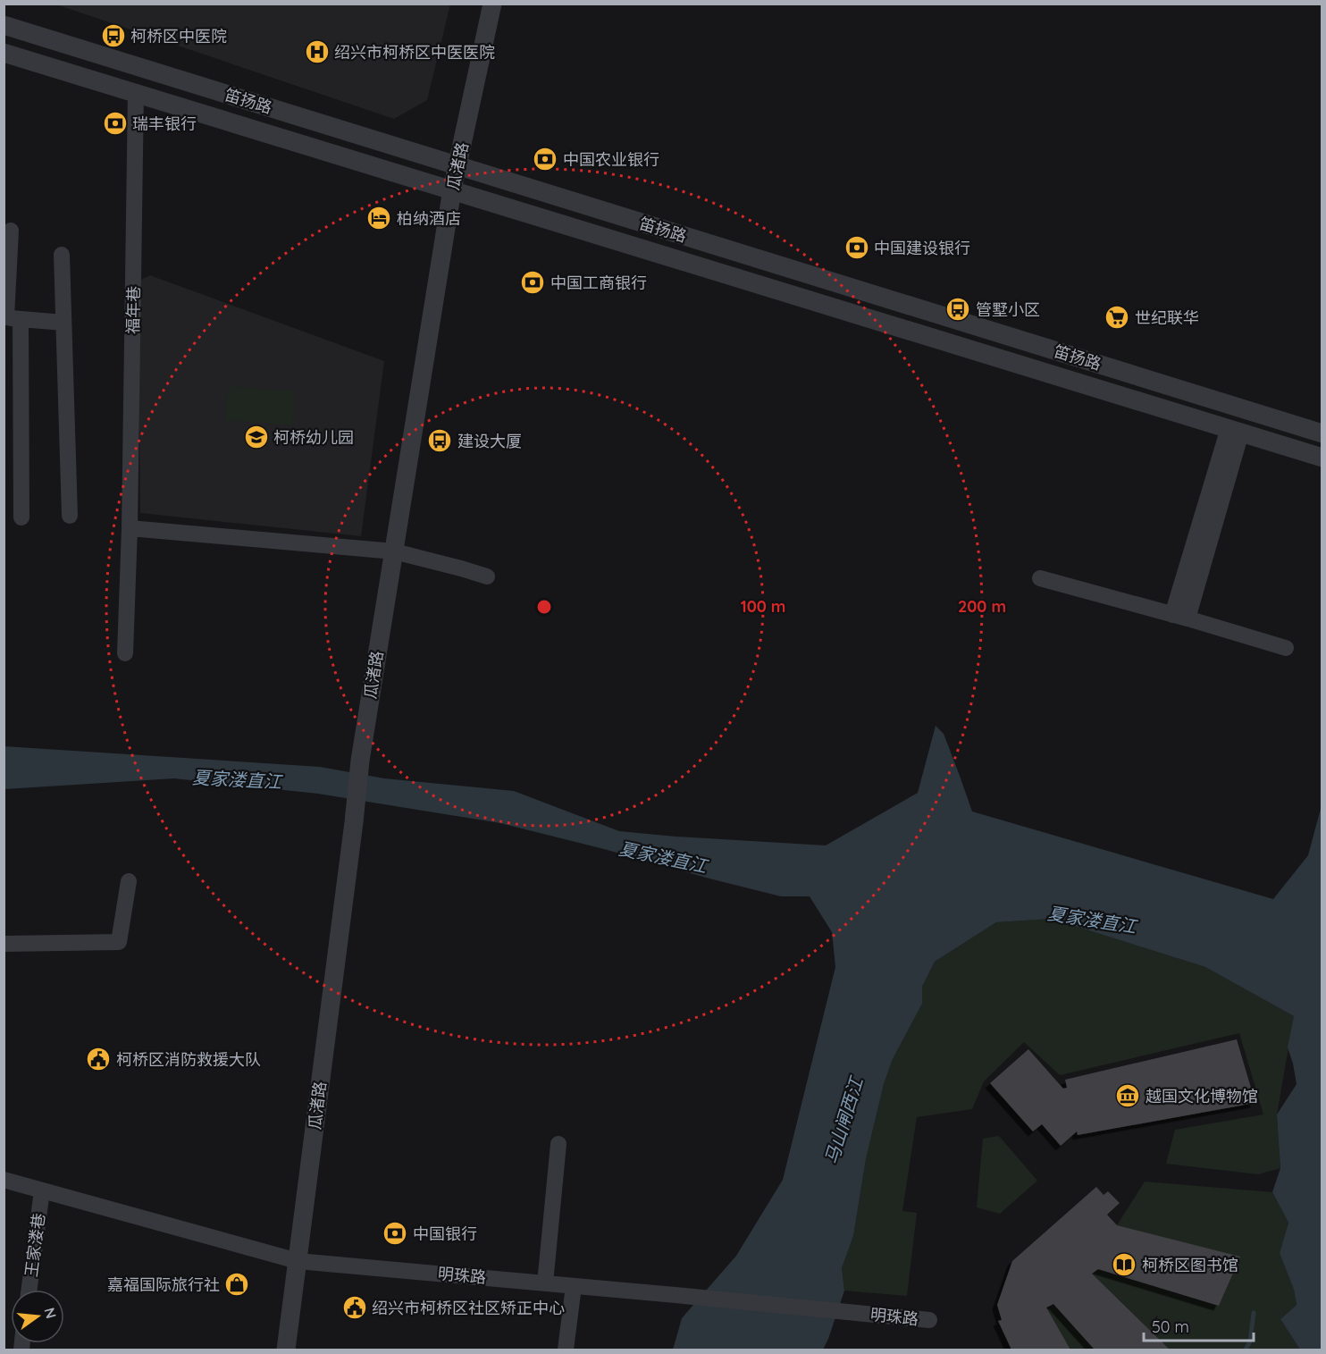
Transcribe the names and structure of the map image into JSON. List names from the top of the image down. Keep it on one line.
{"streets":{"street":["笛扬路","瓜渚路","福年巷","王家溇巷","明珠路"]},"crossings":[["笛扬路","瓜渚路"],["笛扬路","福年巷"],["瓜渚路","明珠路"],["王家溇巷","明珠路"]],"water":["夏家溇直江","马山闸西江"],"places":{"bus stop":["柯桥区中医院","管墅小区","建设大厦"],"hospital":["绍兴市柯桥区中医医院"],"bank":["瑞丰银行","中国农业银行","中国建设银行","中国工商银行","中国银行"],"hotel":["柏纳酒店"],"supermarket":["世纪联华"],"school or university":["柯桥幼儿园"],"public building":["柯桥区消防救援大队","绍兴市柯桥区社区矫正中心"],"museum":["越国文化博物馆"],"library":["柯桥区图书馆"],"shop":["嘉福国际旅行社"]},"scale_bar":"50 m","north":"right","rings":["100 m","200 m"]}
